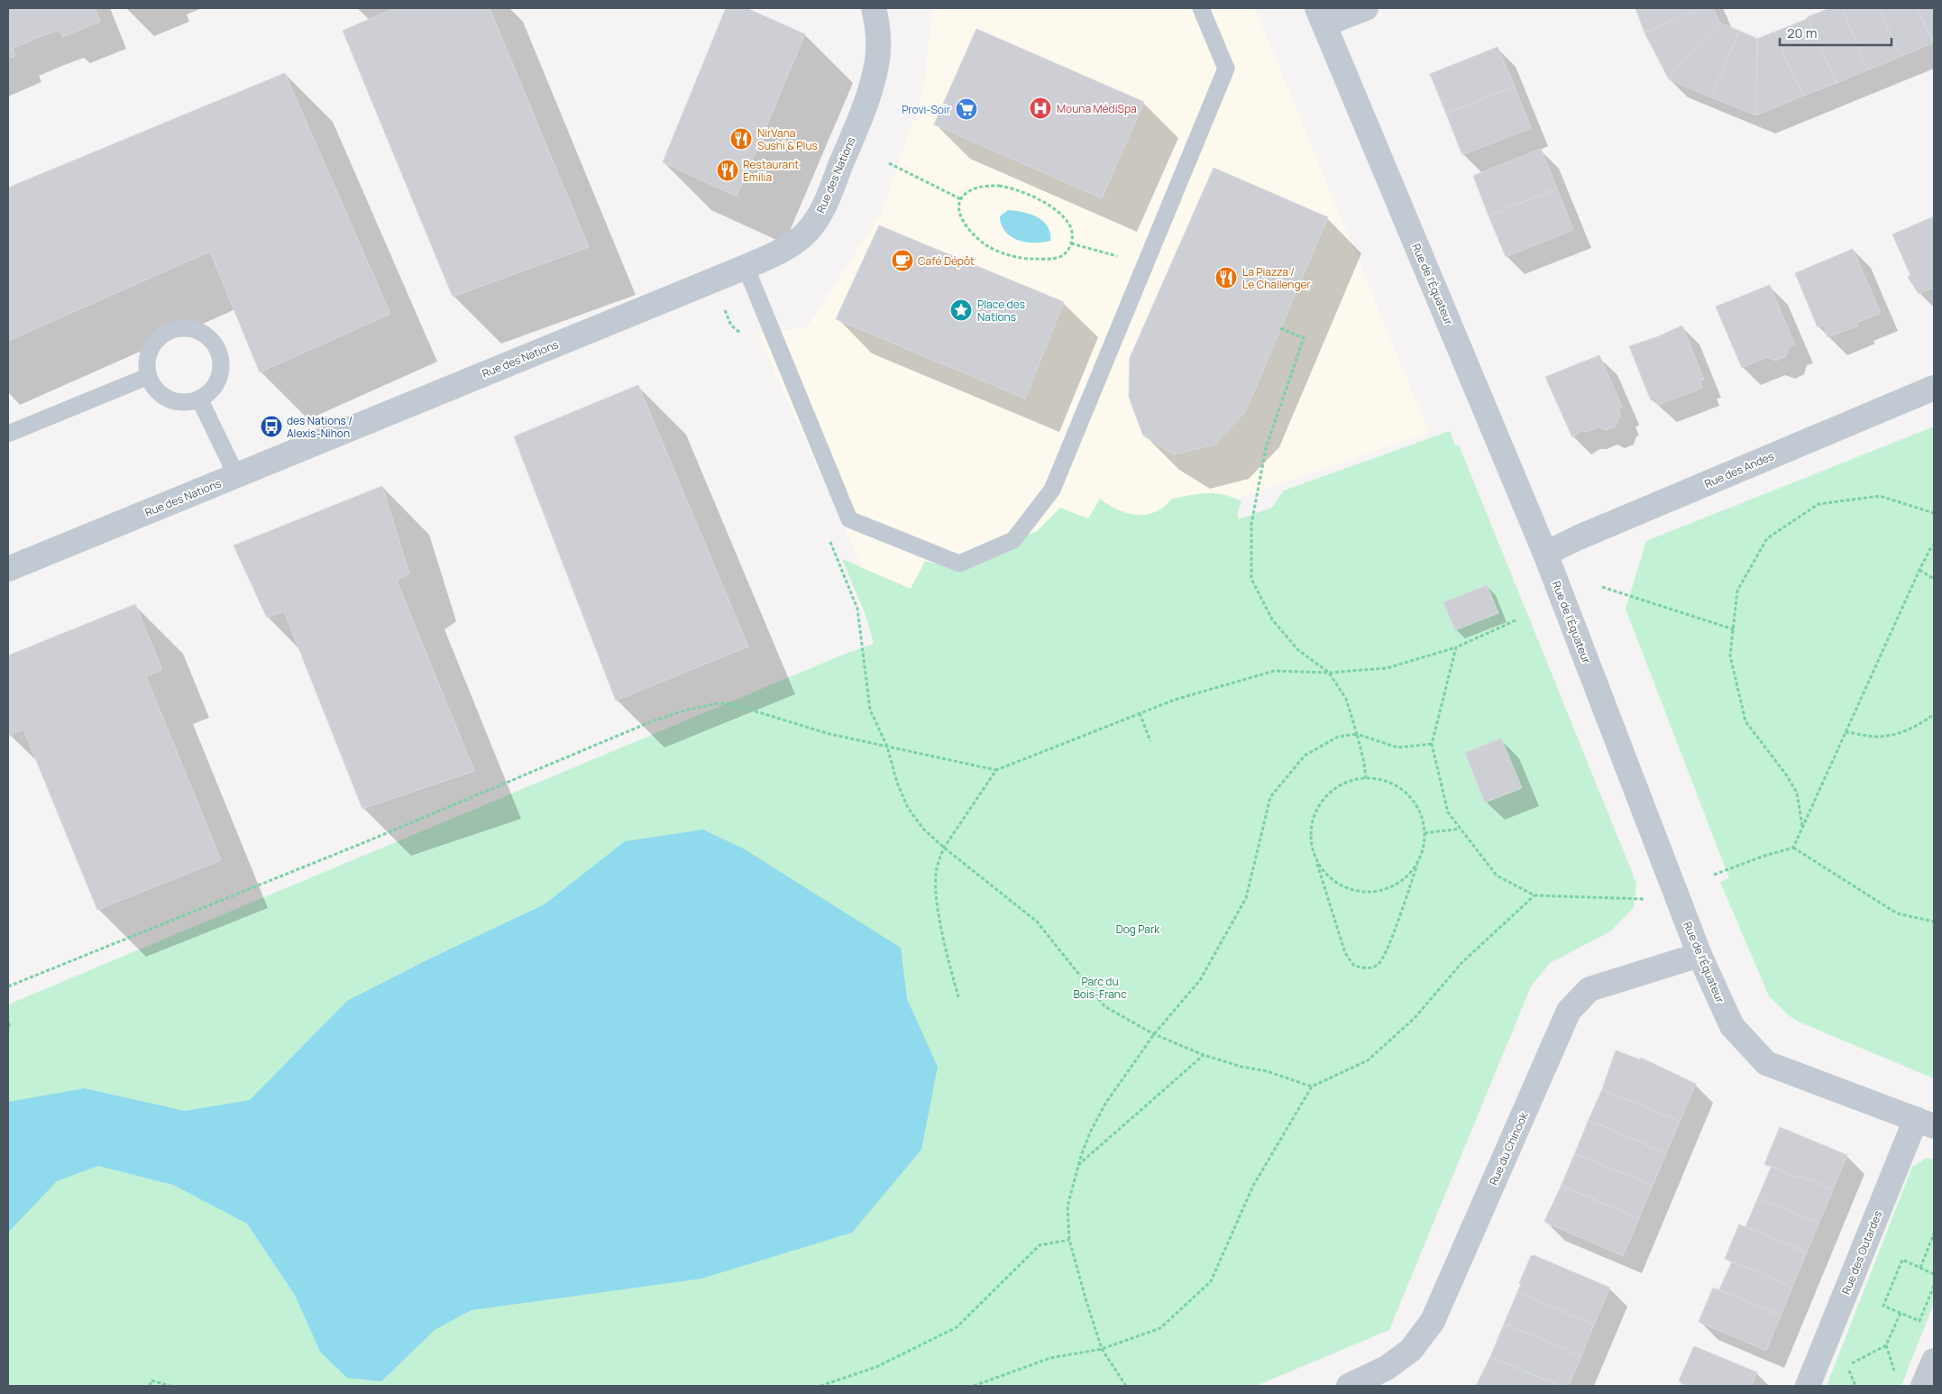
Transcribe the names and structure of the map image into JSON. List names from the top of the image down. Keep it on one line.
{"streets":{"street":["Rue des Nations","Rue de l'Équateur","Rue des Andes","Rue du Chinook","Rue des Outardes"]},"crossings":[["Rue de l'Équateur","Rue des Andes"],["Rue de l'Équateur","Rue du Chinook"],["Rue de l'Équateur","Rue des Outardes"]],"parks":["Dog Park","Parc du Bois-Franc"],"places":{"hospital":["Mouna MédiSpa"],"supermarket":["Provi-Soir"],"restaurant":["NirVana Sushi & Plus","Restaurant Emilia","La Piazza / Le Challenger"],"cafe":["Café Dépôt"],"place":["Place des Nations"],"bus stop":["des Nations / Alexis-Nihon"]},"scale_bar":"20 m"}
